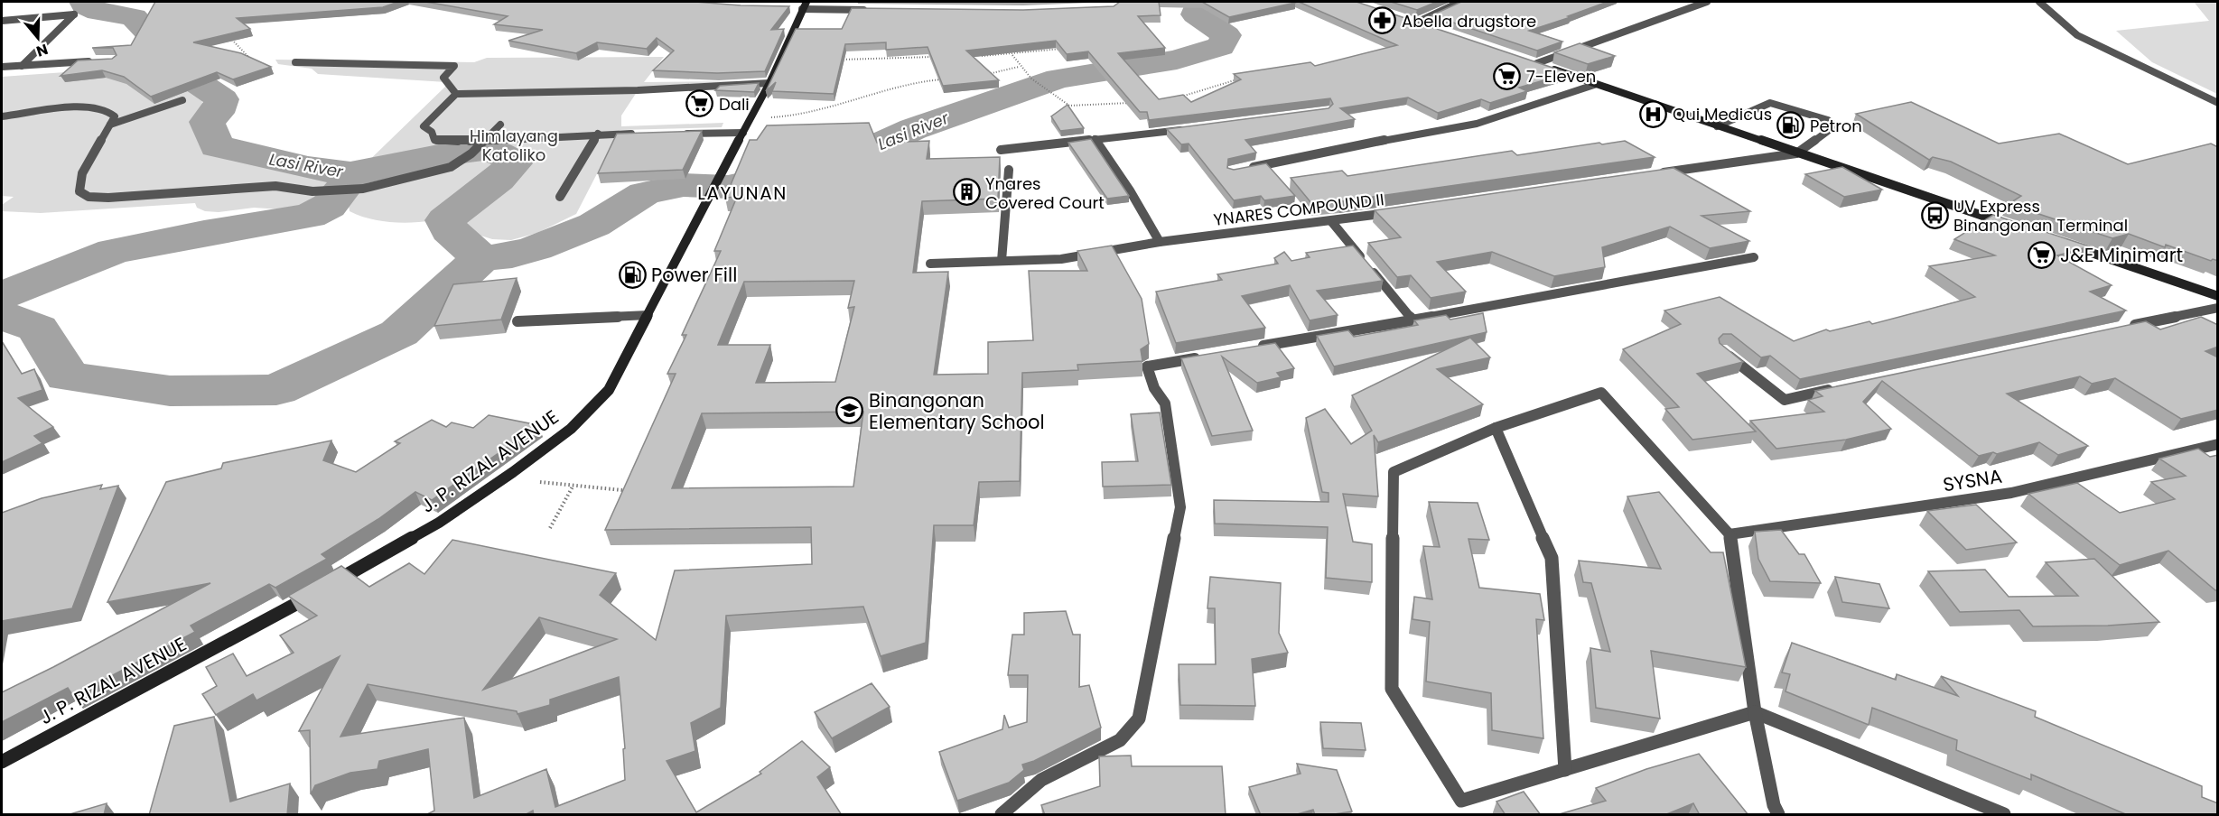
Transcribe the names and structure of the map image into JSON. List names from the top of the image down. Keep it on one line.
{"streets":{"main road":["J. P. RIZAL AVENUE"],"street":["YNARES COMPOUND II","SYSNA"]},"districts":["LAYUNAN"],"water":["Lasi River"],"parks":["Himlayang Katoliko"],"places":{"pharmacy":["Abella drugstore"],"supermarket":["7-Eleven","Dali","J&E Minimart"],"hospital":["Qui Medicus"],"fuel station":["Petron","Power Fill"],"building":["Ynares Covered Court"],"bus stop":["UV Express Binangonan Terminal"],"school or university":["Binangonan Elementary School"]},"north":"bottom"}
